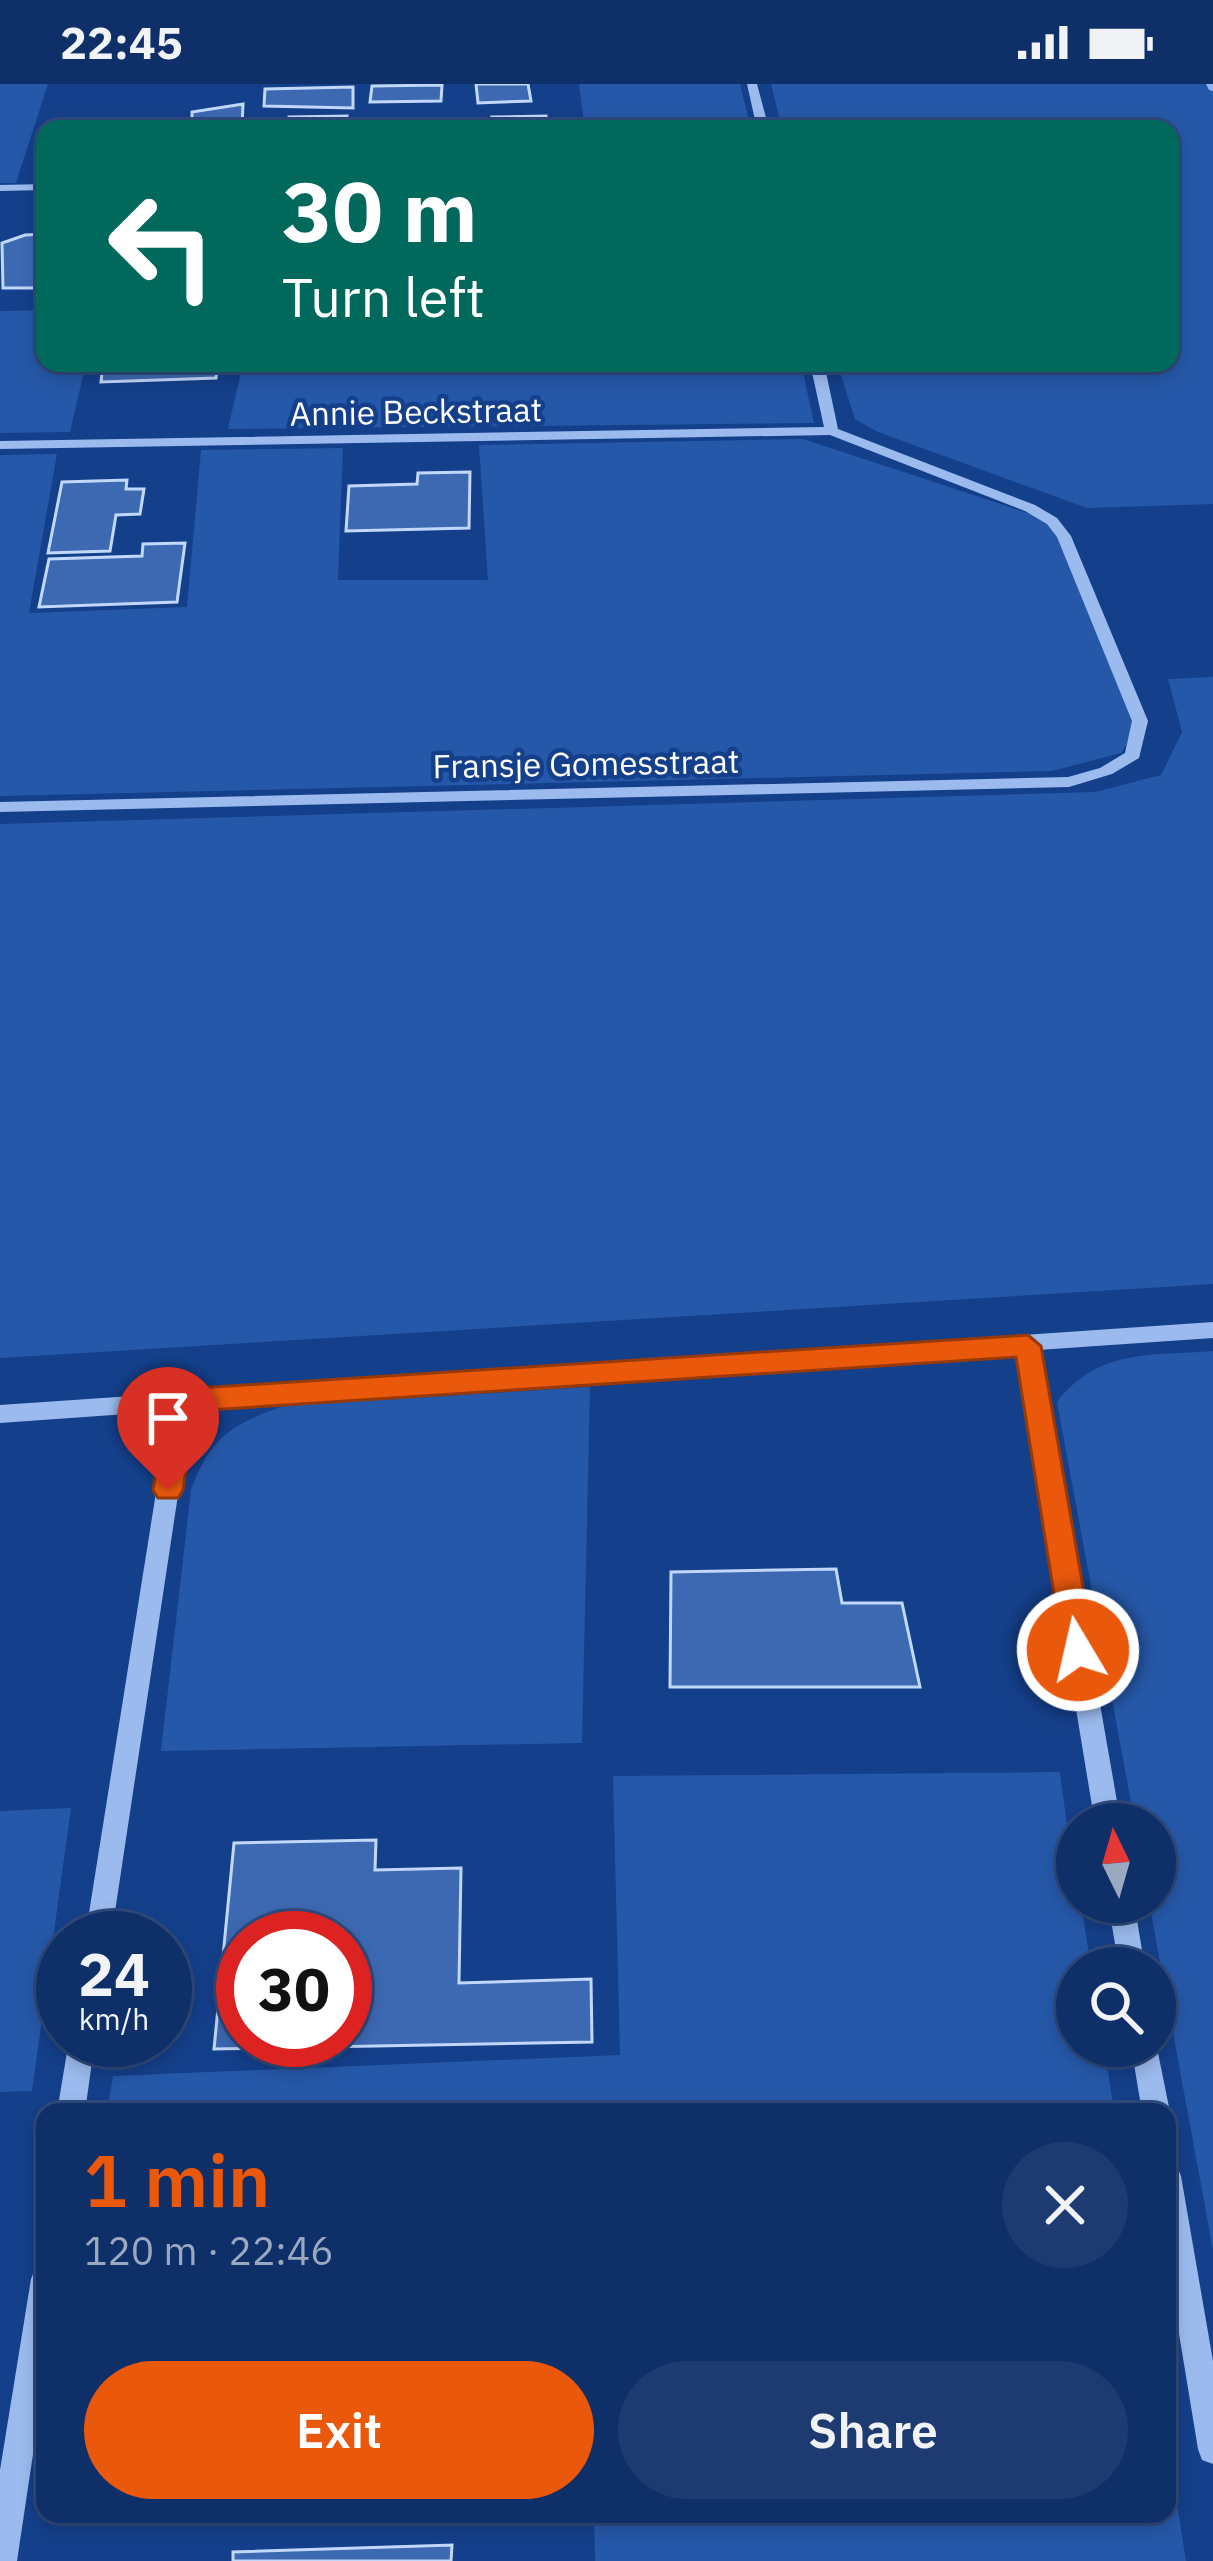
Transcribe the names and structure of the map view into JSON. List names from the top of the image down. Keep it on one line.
{"streets":{"street":["Annie Beckstraat","Fransje Gomesstraat"]},"crossings":[["Annie Beckstraat","Fransje Gomesstraat"]],"north":"top","page":{"status":"22:45","turn":["30 m","Turn left"],"speed":"24 km/h","limit":"30","heading":["1 min","120 m · 22:46"],"buttons":["Exit","Share"]}}
